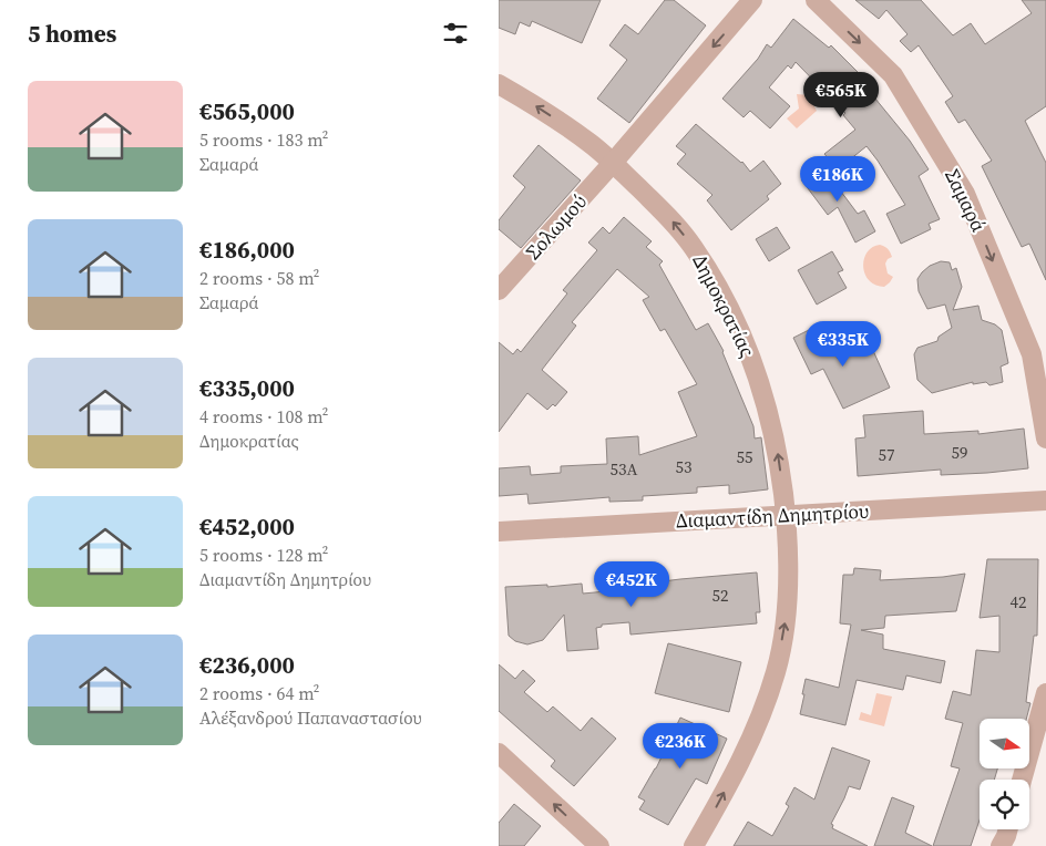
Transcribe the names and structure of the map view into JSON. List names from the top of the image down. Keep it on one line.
{"streets":{"street":["Σαμαρά","Σολωμού","Δημοκρατίας","Διαμαντίδη Δημητρίου"]},"crossings":[["Σολωμού","Δημοκρατίας"],["Δημοκρατίας","Διαμαντίδη Δημητρίου"]],"one_way":["Σαμαρά","Σολωμού","Δημοκρατίας"],"house_numbers":["59","57","55","53","53A","52","42"],"north":"right","page":{"heading":"5 homes","list":[{"name":"€565,000","note":"5 rooms · 183 m² · Σαμαρά"},{"name":"€186,000","note":"2 rooms · 58 m² · Σαμαρά"},{"name":"€335,000","note":"4 rooms · 108 m² · Δημοκρατίας"},{"name":"€452,000","note":"5 rooms · 128 m² · Διαμαντίδη Δημητρίου"},{"name":"€236,000","note":"2 rooms · 64 m² · Αλέξανδρού Παπαναστασίου"}],"price":["€565K","€186K","€335K","€452K","€236K"]}}
